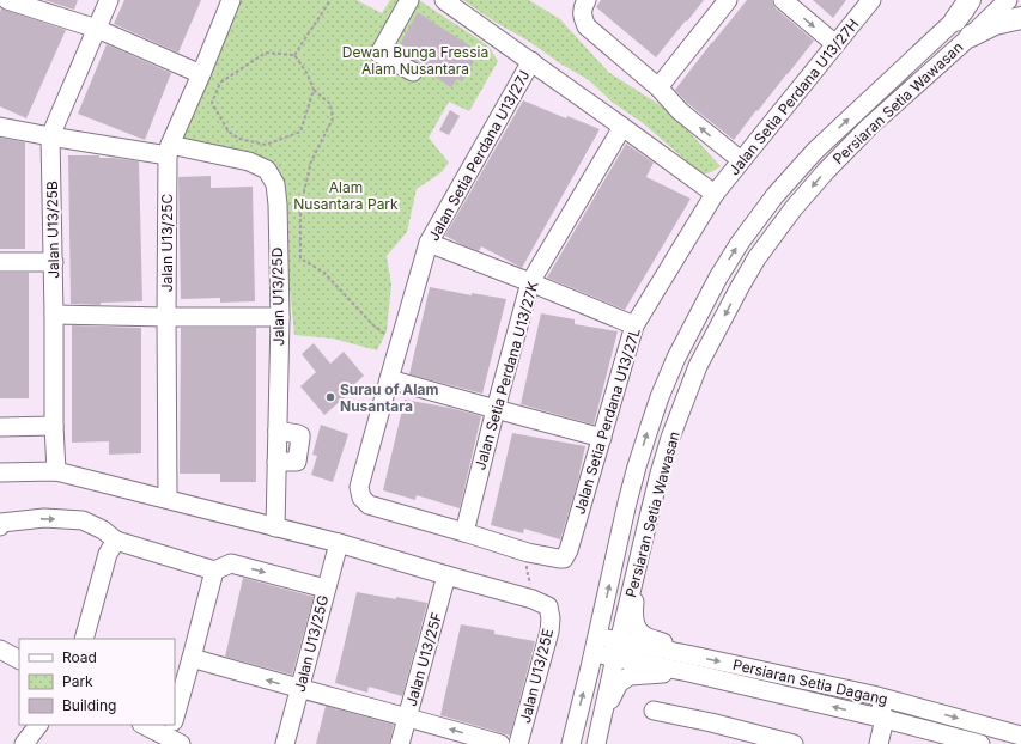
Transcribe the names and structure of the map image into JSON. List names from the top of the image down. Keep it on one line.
{"streets":{"street":["Jalan Setia Perdana U13/27H","Persiaran Setia Wawasan","Jalan Setia Perdana U13/27J","Jalan U13/25B","Jalan U13/25C","Jalan U13/25D","Jalan Setia Perdana U13/27K","Jalan Setia Perdana U13/27L","Jalan U13/25G","Jalan U13/25F","Jalan U13/25E","Persiaran Setia Dagang"]},"crossings":[["Jalan Setia Perdana U13/27H","Jalan Setia Perdana U13/27L"],["Persiaran Setia Wawasan","Persiaran Setia Dagang"],["Jalan Setia Perdana U13/27J","Jalan Setia Perdana U13/27L"],["Jalan U13/25B","Jalan U13/25D"],["Jalan U13/25C","Jalan U13/25D"],["Jalan Setia Perdana U13/27K","Jalan Setia Perdana U13/27L"]],"parks":["Dewan Bunga Fressia Alam Nusantara","Alam Nusantara Park"],"places":["Surau of Alam Nusantara"],"legend":["Road","Park","Building"]}
